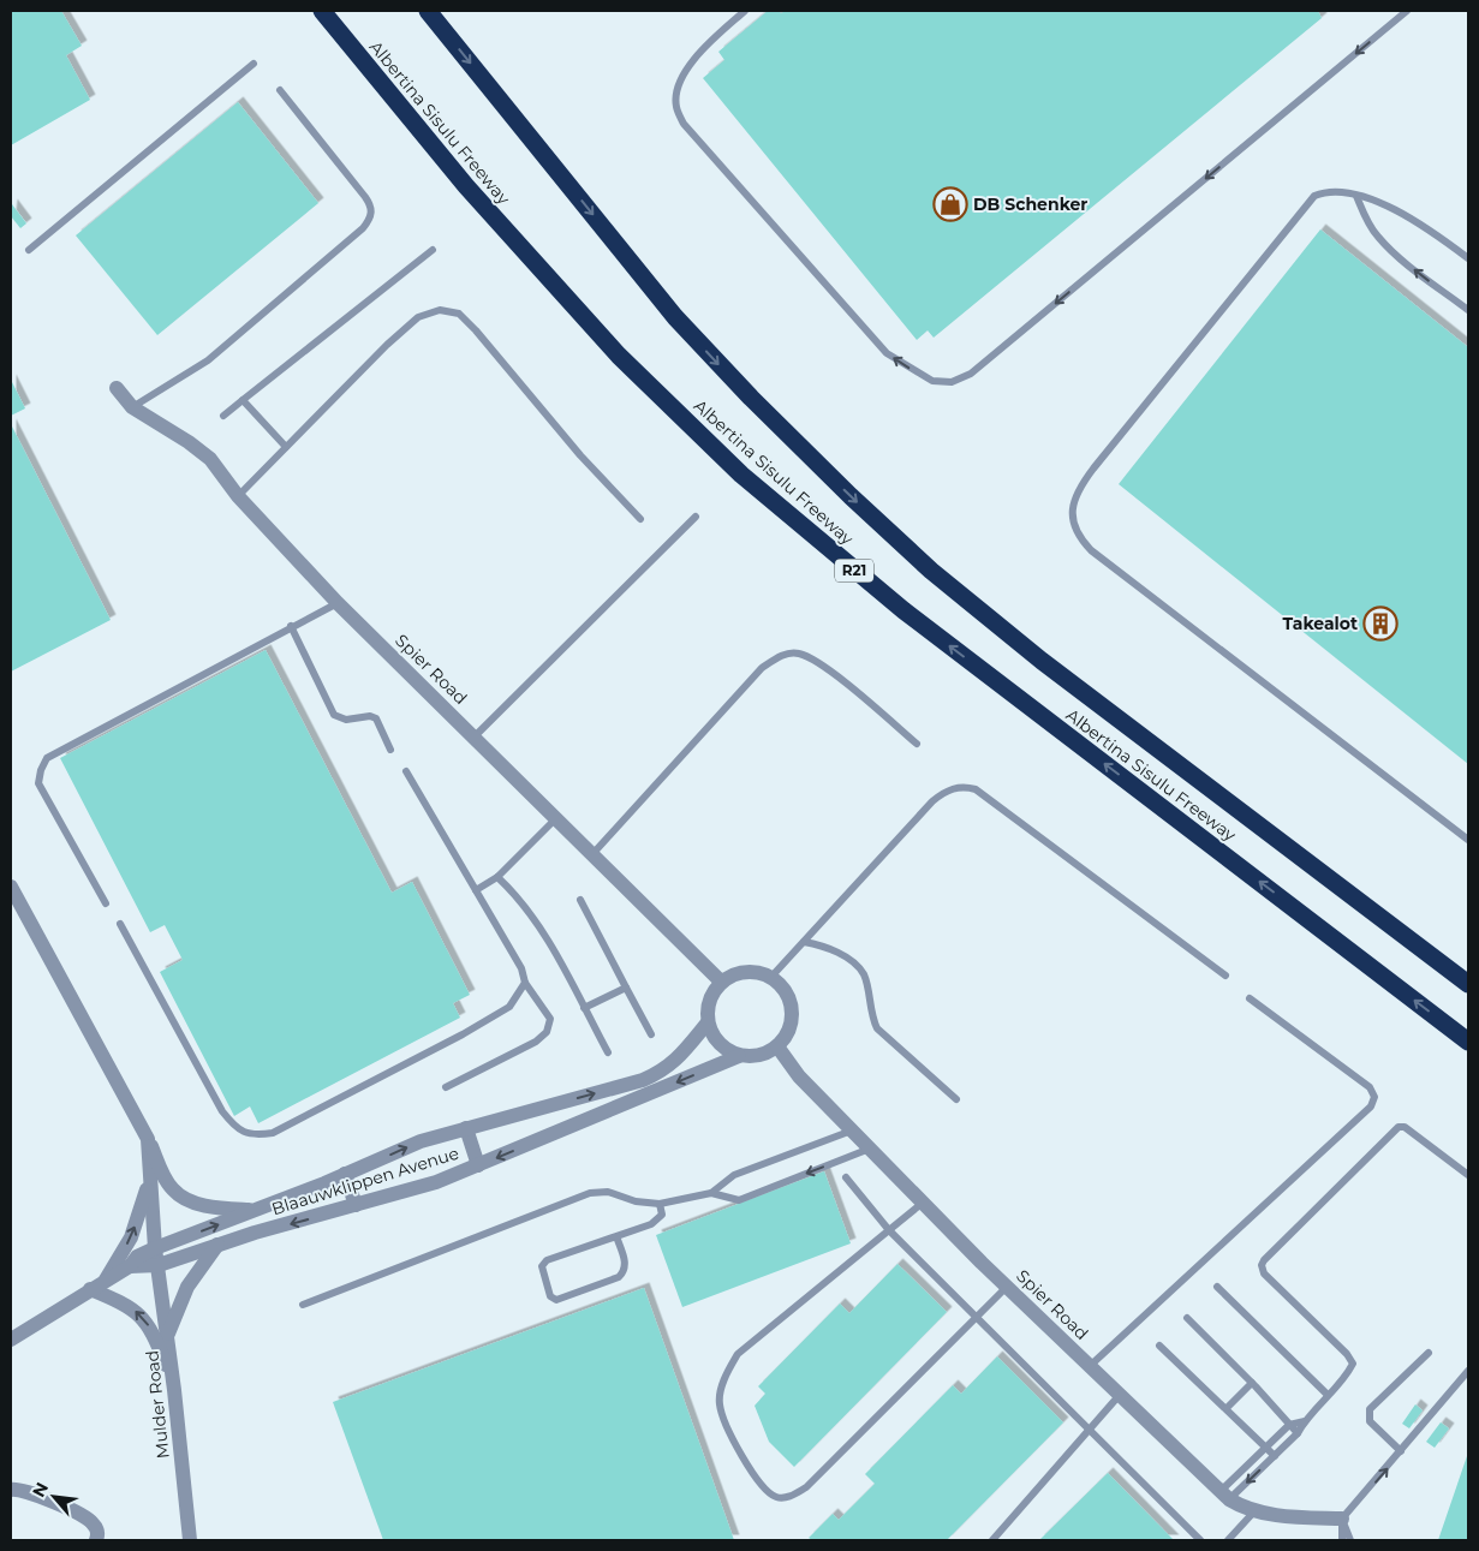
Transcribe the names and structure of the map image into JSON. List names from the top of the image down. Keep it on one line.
{"streets":{"highway":["Albertina Sisulu Freeway","R21"],"street":["Spier Road","Blaauwklippen Avenue","Mulder Road"]},"crossings":[["Spier Road","Blaauwklippen Avenue"],["Blaauwklippen Avenue","Mulder Road"]],"places":{"shop":["DB Schenker"],"building":["Takealot"]},"north":"top left"}
